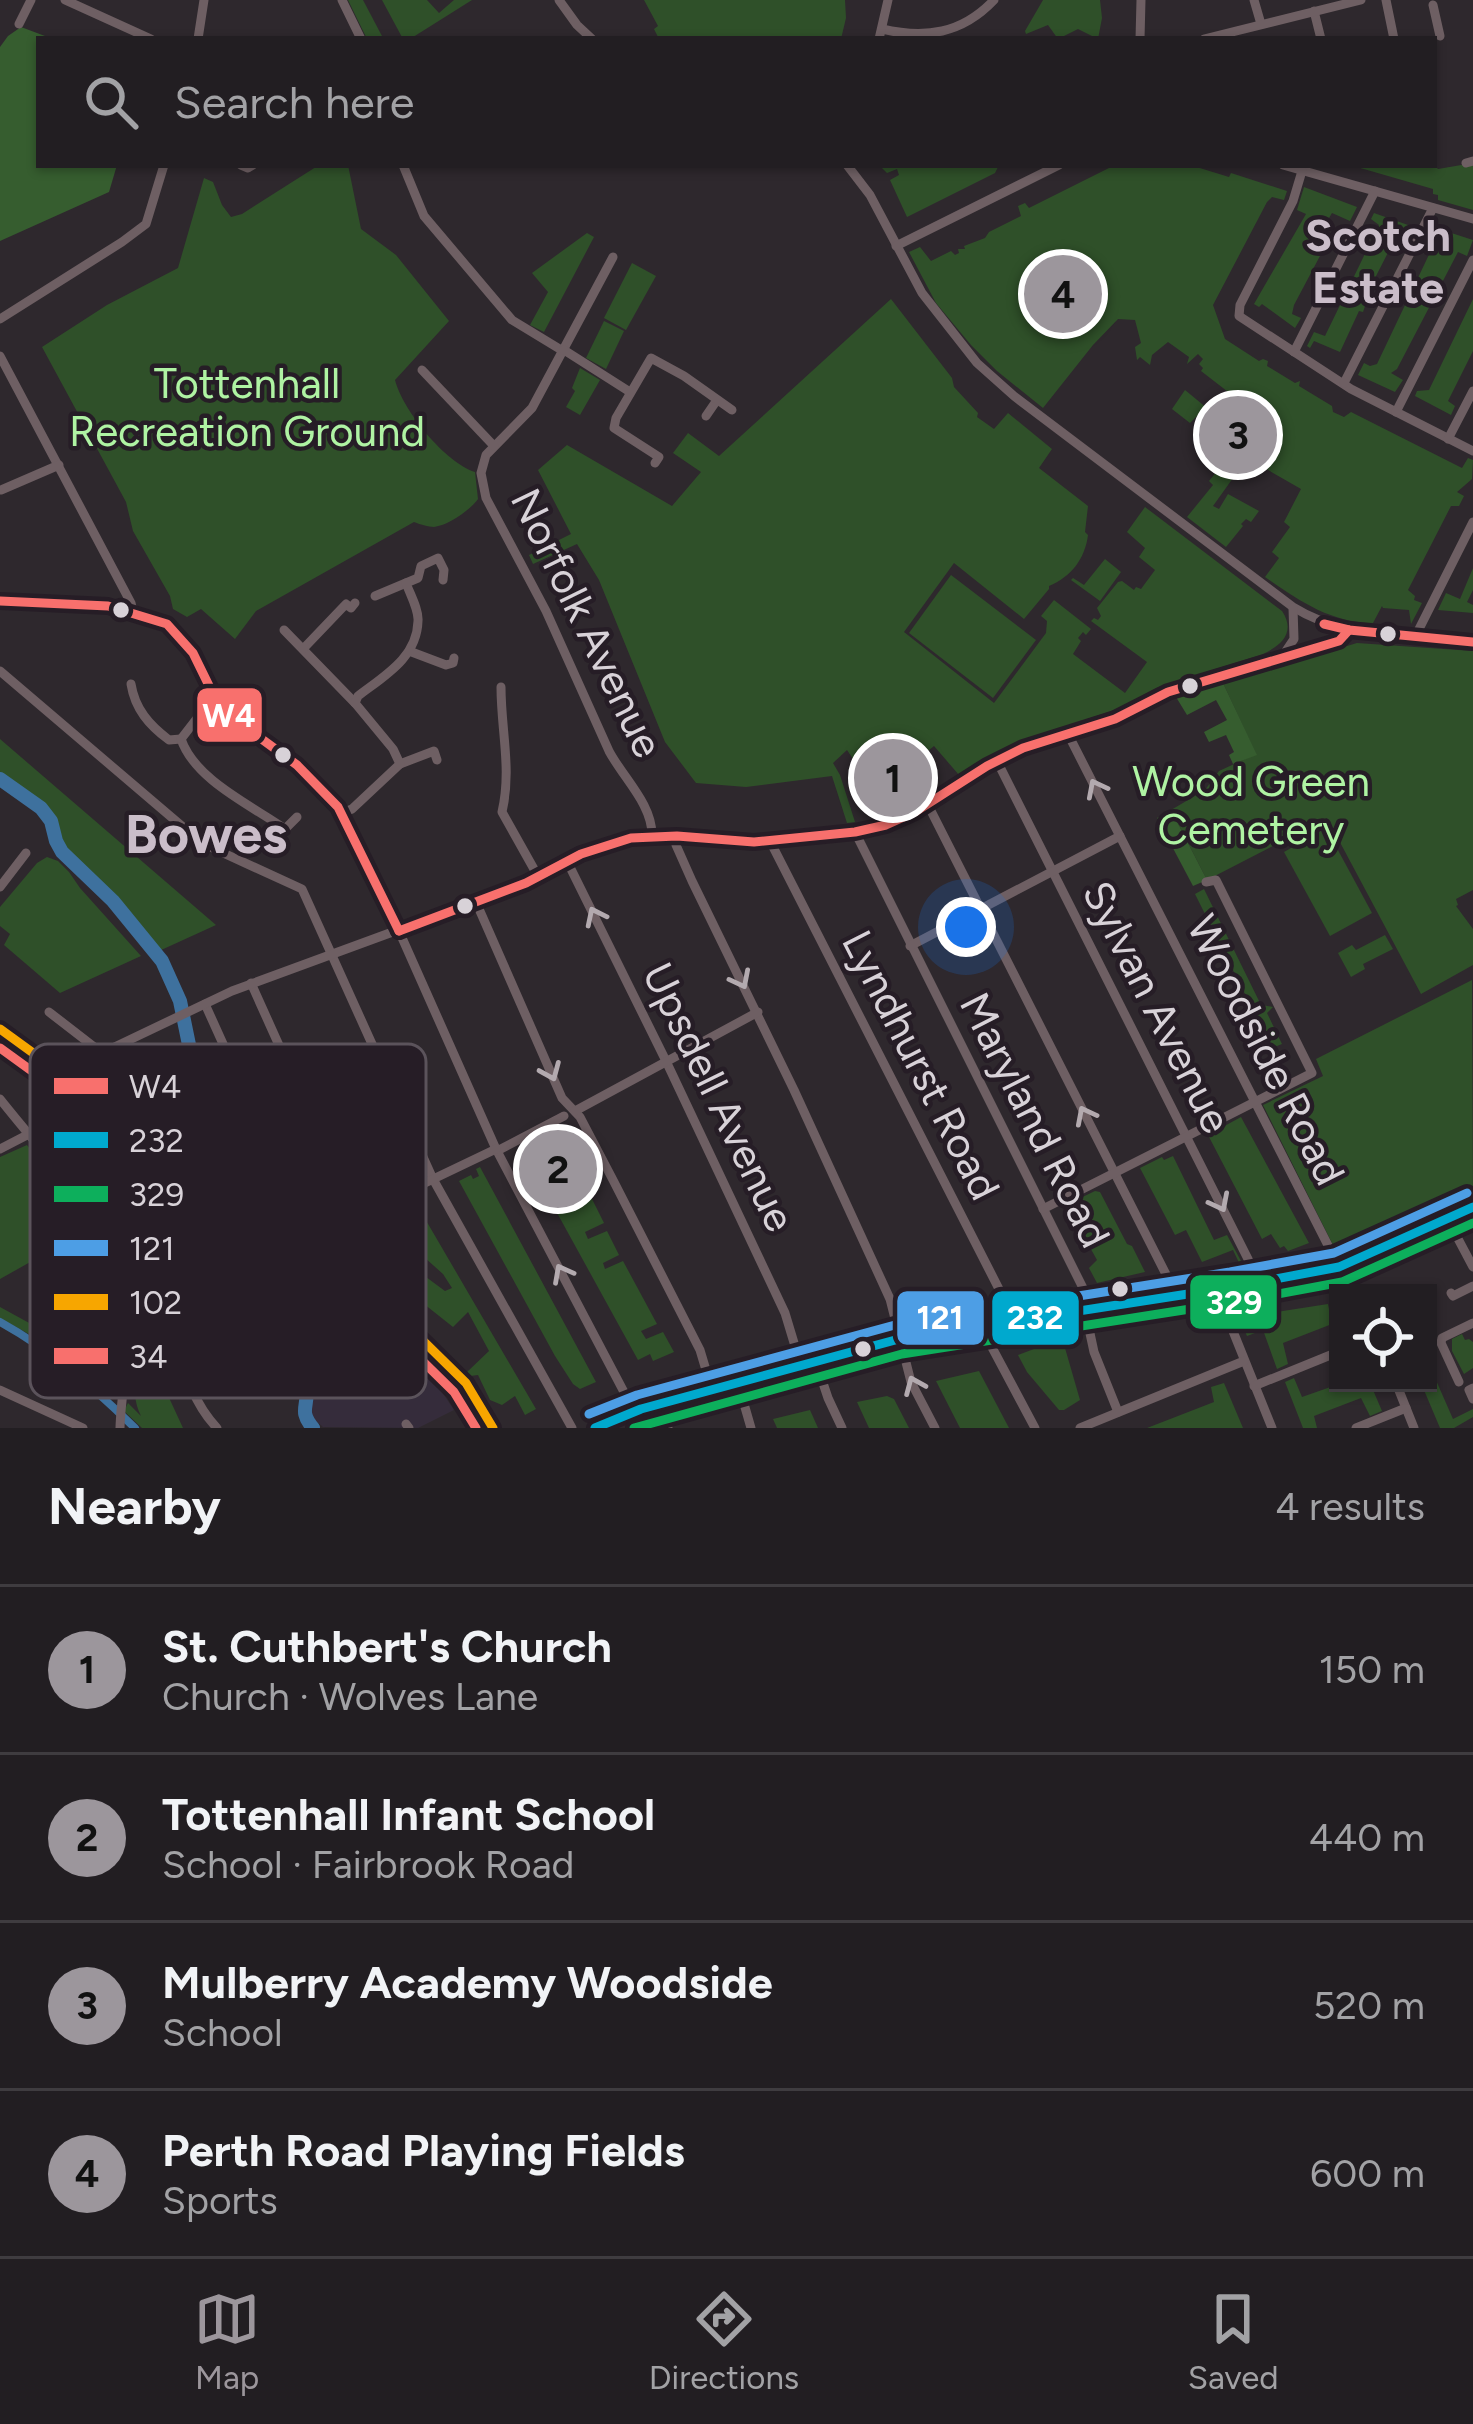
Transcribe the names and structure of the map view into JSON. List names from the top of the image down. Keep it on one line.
{"streets":{"street":["Norfolk Avenue","Sylvan Avenue","Woodside Road","Lyndhurst Road","Upsdell Avenue","Maryland Road"]},"one_way":["Upsdell Avenue"],"districts":["Scotch Estate","Bowes"],"parks":["Tottenhall Recreation Ground","Wood Green Cemetery"],"lines":["transit line W4","transit line 102","transit line 34","transit line 121","transit line 232","transit line 329"],"legend":["W4","232","329","121","102","34"],"page":{"search":"Search here","pins":["4","3","1","2"],"heading":["Nearby","4 results"],"list":[{"mark":"1","name":"St. Cuthbert's Church","note":"Church · Wolves Lane","value":"150 m"},{"mark":"2","name":"Tottenhall Infant School","note":"School · Fairbrook Road","value":"440 m"},{"mark":"3","name":"Mulberry Academy Woodside","note":"School","value":"520 m"},{"mark":"4","name":"Perth Road Playing Fields","note":"Sports","value":"600 m"}],"nav":["Map","Directions","Saved"]}}
